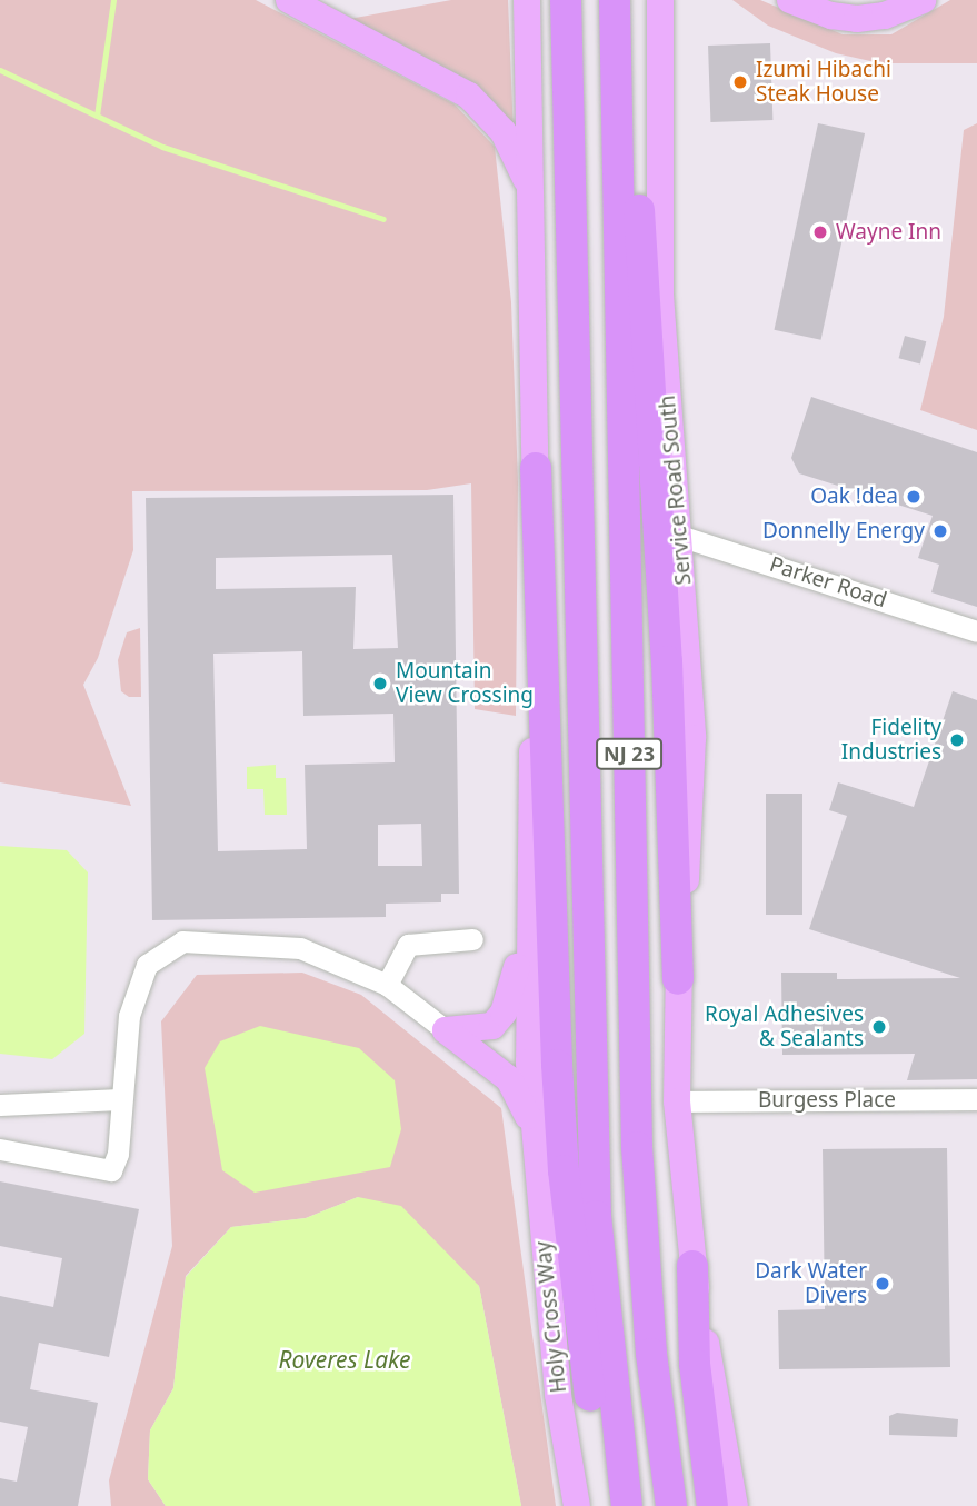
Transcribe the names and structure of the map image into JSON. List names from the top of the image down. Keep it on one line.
{"streets":{"highway":["NJ 23"],"main road":["Service Road South","Holy Cross Way"],"street":["Parker Road","Burgess Place"]},"crossings":[["Service Road South","Parker Road"],["Service Road South","Burgess Place"]],"water":["Roveres Lake"],"places":["Izumi Hibachi Steak House","Wayne Inn","Oak !dea","Donnelly Energy","Mountain View Crossing","Fidelity Industries","Royal Adhesives & Sealants","Dark Water Divers"]}
